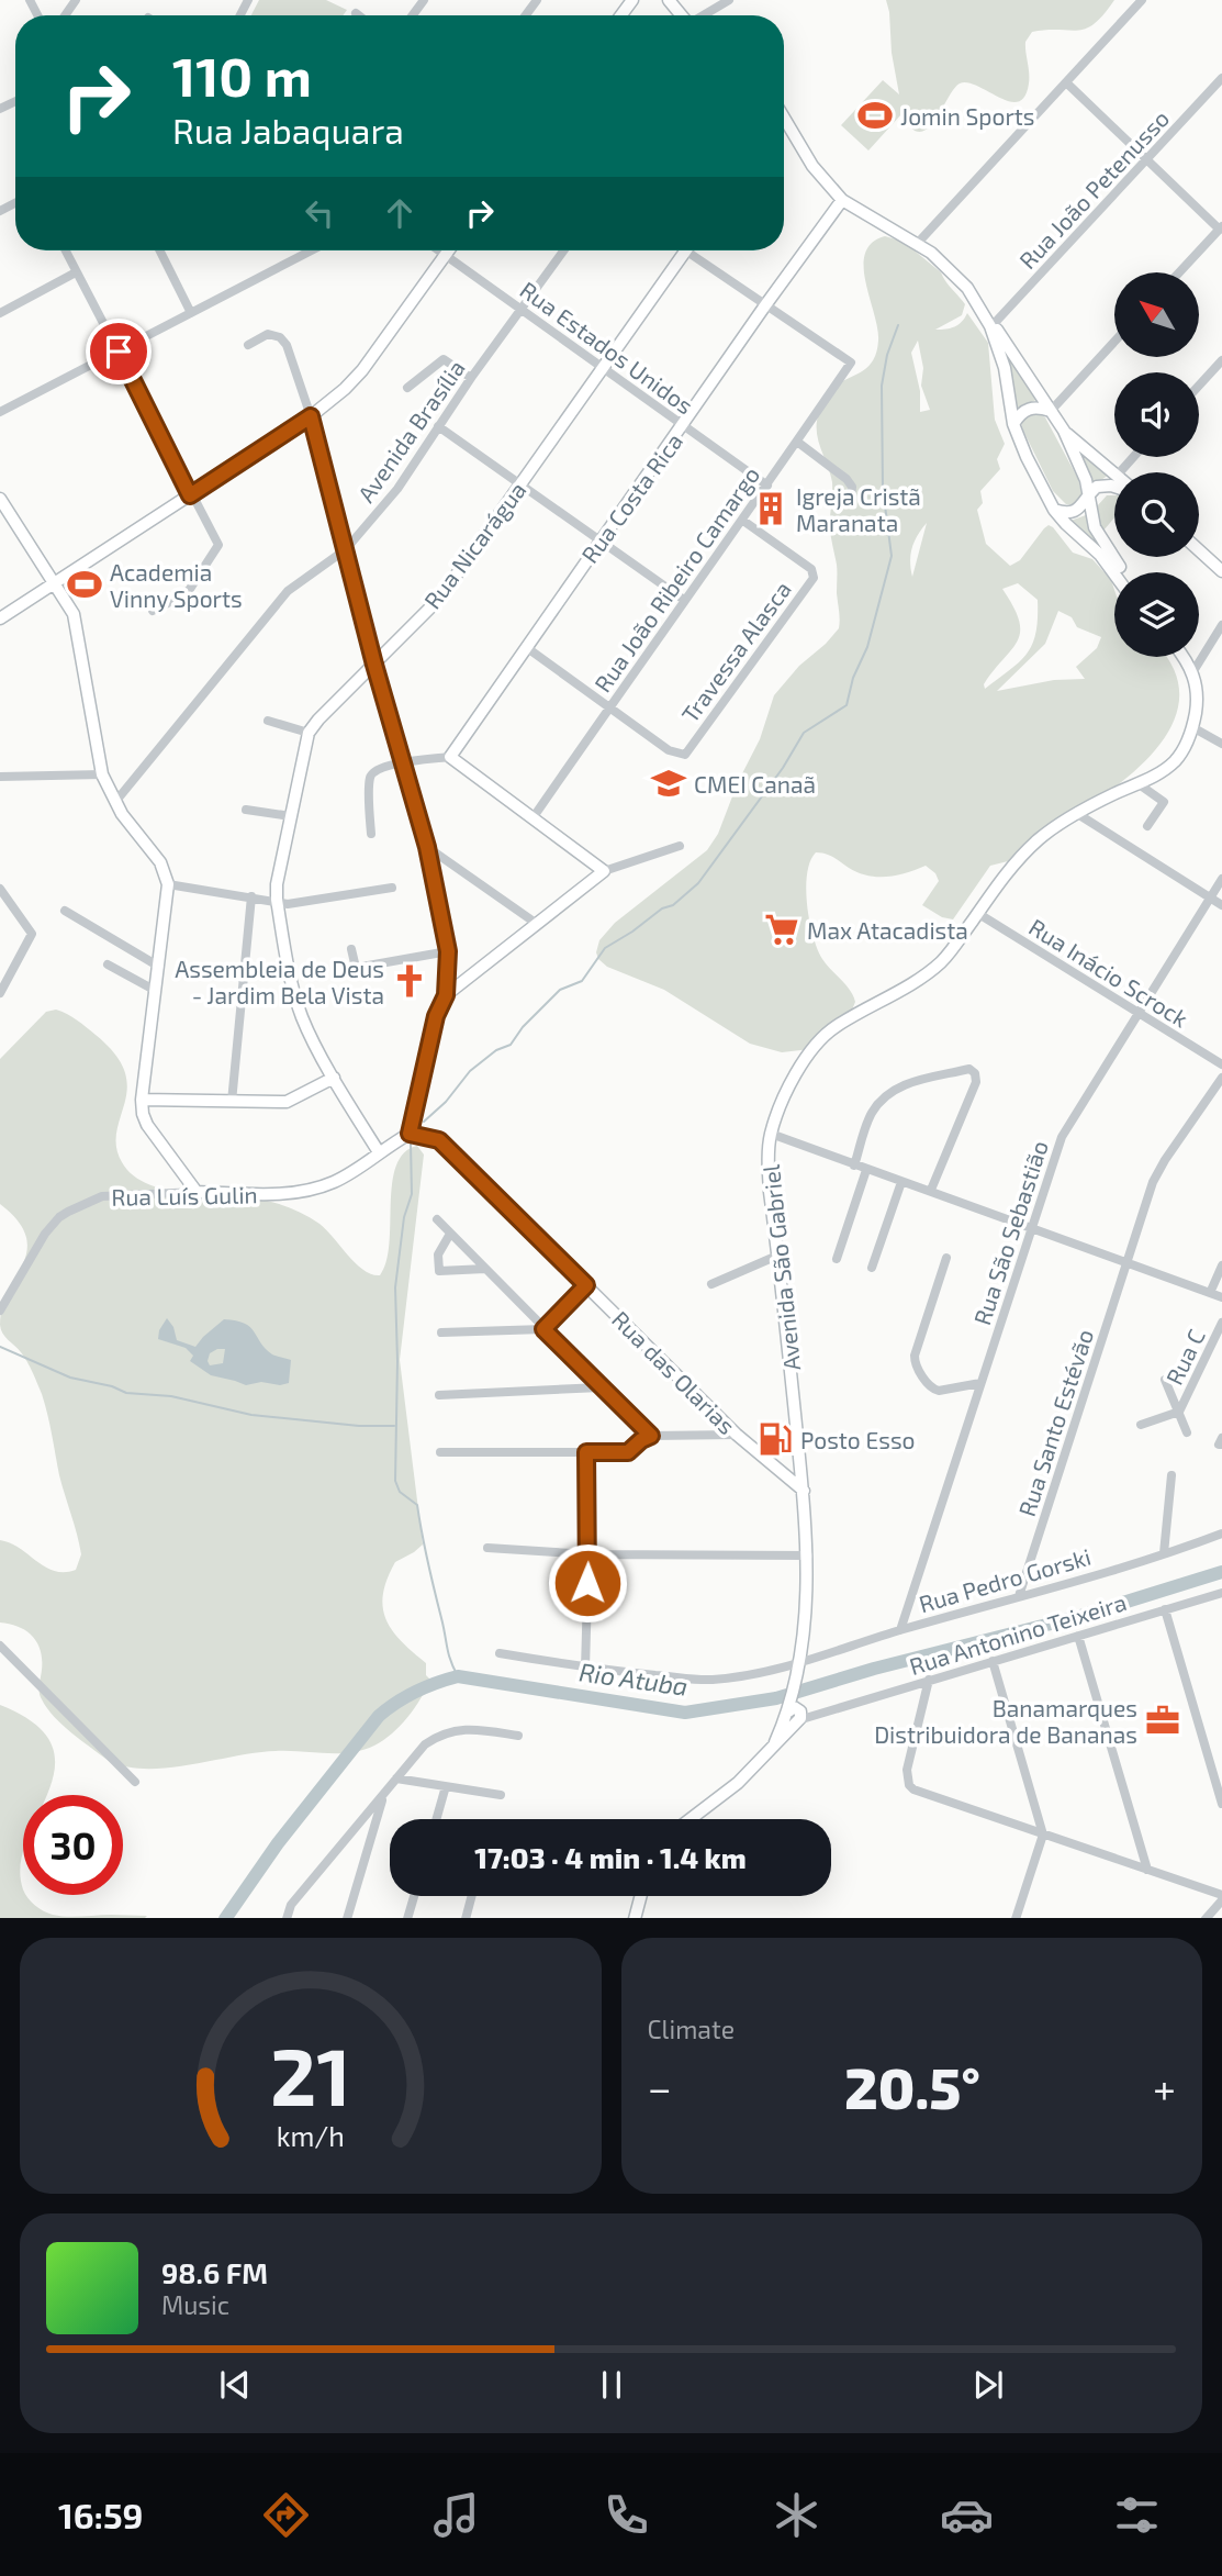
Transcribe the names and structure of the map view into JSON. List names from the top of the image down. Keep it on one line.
{"streets":{"main road":["Rua Costa Rica","Rua Nicarágua","Rua Luís Gulin","Avenida São Gabriel","Rua das Olarias"],"street":["Rua João Petenusso","Rua Estados Unidos","Avenida Brasília","Rua João Ribeiro Camargo","Travessa Alasca","Rua Inácio Scrock","Rua São Sebastião","Rua C","Rua Santo Estévão","Rua Pedro Gorski","Rua Antonino Teixeira"]},"crossings":[["Rua Estados Unidos","Avenida Brasília"],["Rua Estados Unidos","Rua Costa Rica"],["Rua Estados Unidos","Rua Nicarágua"],["Rua Estados Unidos","Rua João Ribeiro Camargo"],["Rua Costa Rica","Rua João Ribeiro Camargo"],["Rua Nicarágua","Rua Luís Gulin"],["Rua João Ribeiro Camargo","Travessa Alasca"],["Rua Inácio Scrock","Rua São Sebastião"],["Rua Inácio Scrock","Avenida São Gabriel"],["Rua Luís Gulin","Rua das Olarias"],["Rua São Sebastião","Rua Pedro Gorski"],["Avenida São Gabriel","Rua das Olarias"],["Avenida São Gabriel","Rua Pedro Gorski"],["Avenida São Gabriel","Rua Antonino Teixeira"],["Rua Santo Estévão","Rua Pedro Gorski"]],"water":["Rio Atuba"],"places":{"sports":["Jomin Sports","Academia Vinny Sports"],"building":["Igreja Cristã Maranata"],"school or university":["CMEI Canaã"],"supermarket":["Max Atacadista"],"church":["Assembleia de Deus - Jardim Bela Vista"],"fuel station":["Posto Esso"],"office":["Banamarques Distribuidora de Bananas"]},"north":"top left","page":{"turn":["110 m","Rua Jabaquara"],"limit":"30","trip":"17:03 · 4 min · 1.4 km","tile":"Climate","heat":["−","20.5°","+"],"song":["98.6 FM","Music"],"tabs":"16:59","gauge":["21","km/h"]}}
